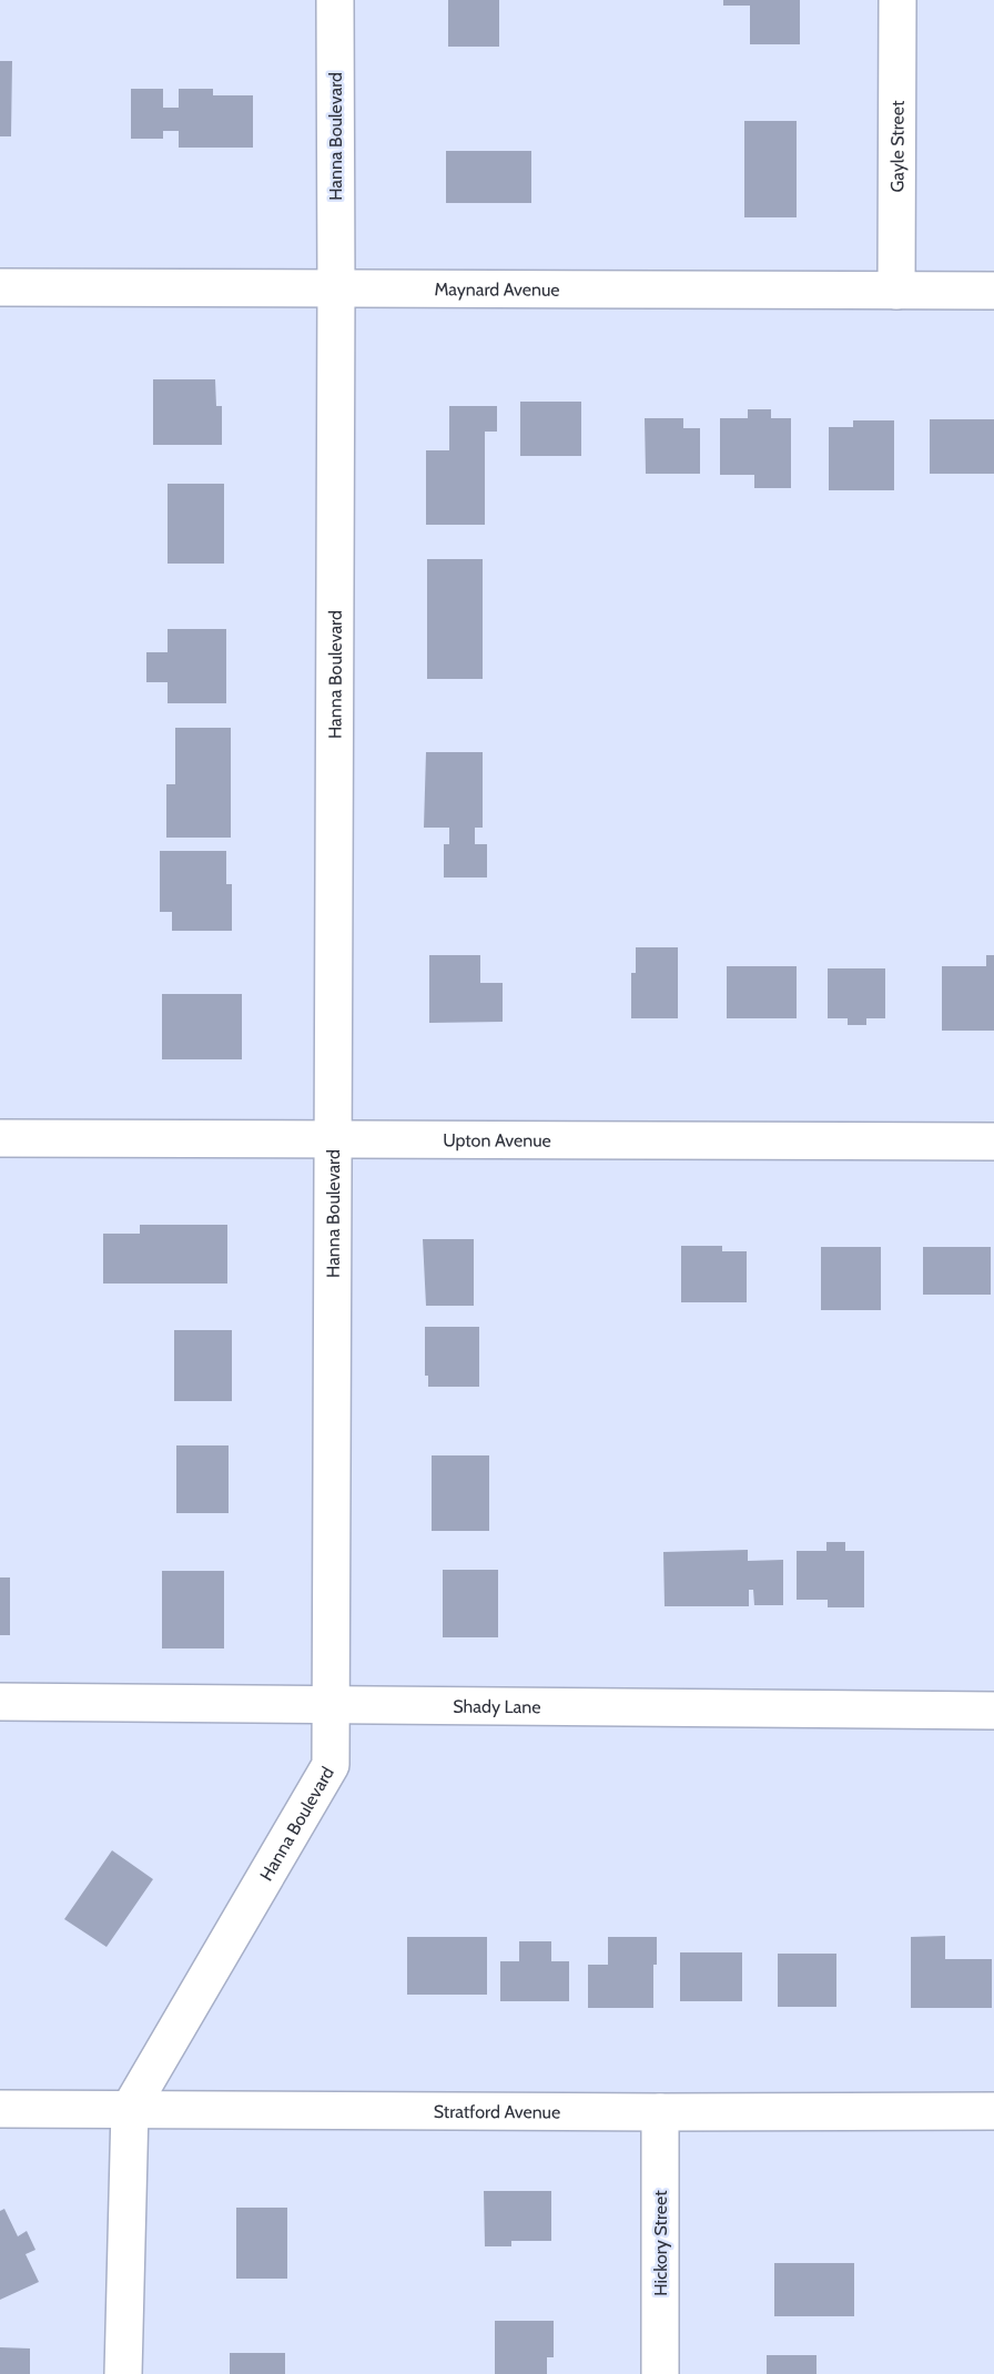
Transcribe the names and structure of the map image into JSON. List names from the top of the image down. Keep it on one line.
{"streets":{"street":["Hanna Boulevard","Gayle Street","Maynard Avenue","Upton Avenue","Shady Lane","Stratford Avenue","Hickory Street"]},"crossings":[["Hanna Boulevard","Maynard Avenue"],["Hanna Boulevard","Upton Avenue"],["Hanna Boulevard","Shady Lane"],["Hanna Boulevard","Stratford Avenue"],["Gayle Street","Maynard Avenue"],["Stratford Avenue","Hickory Street"]]}
